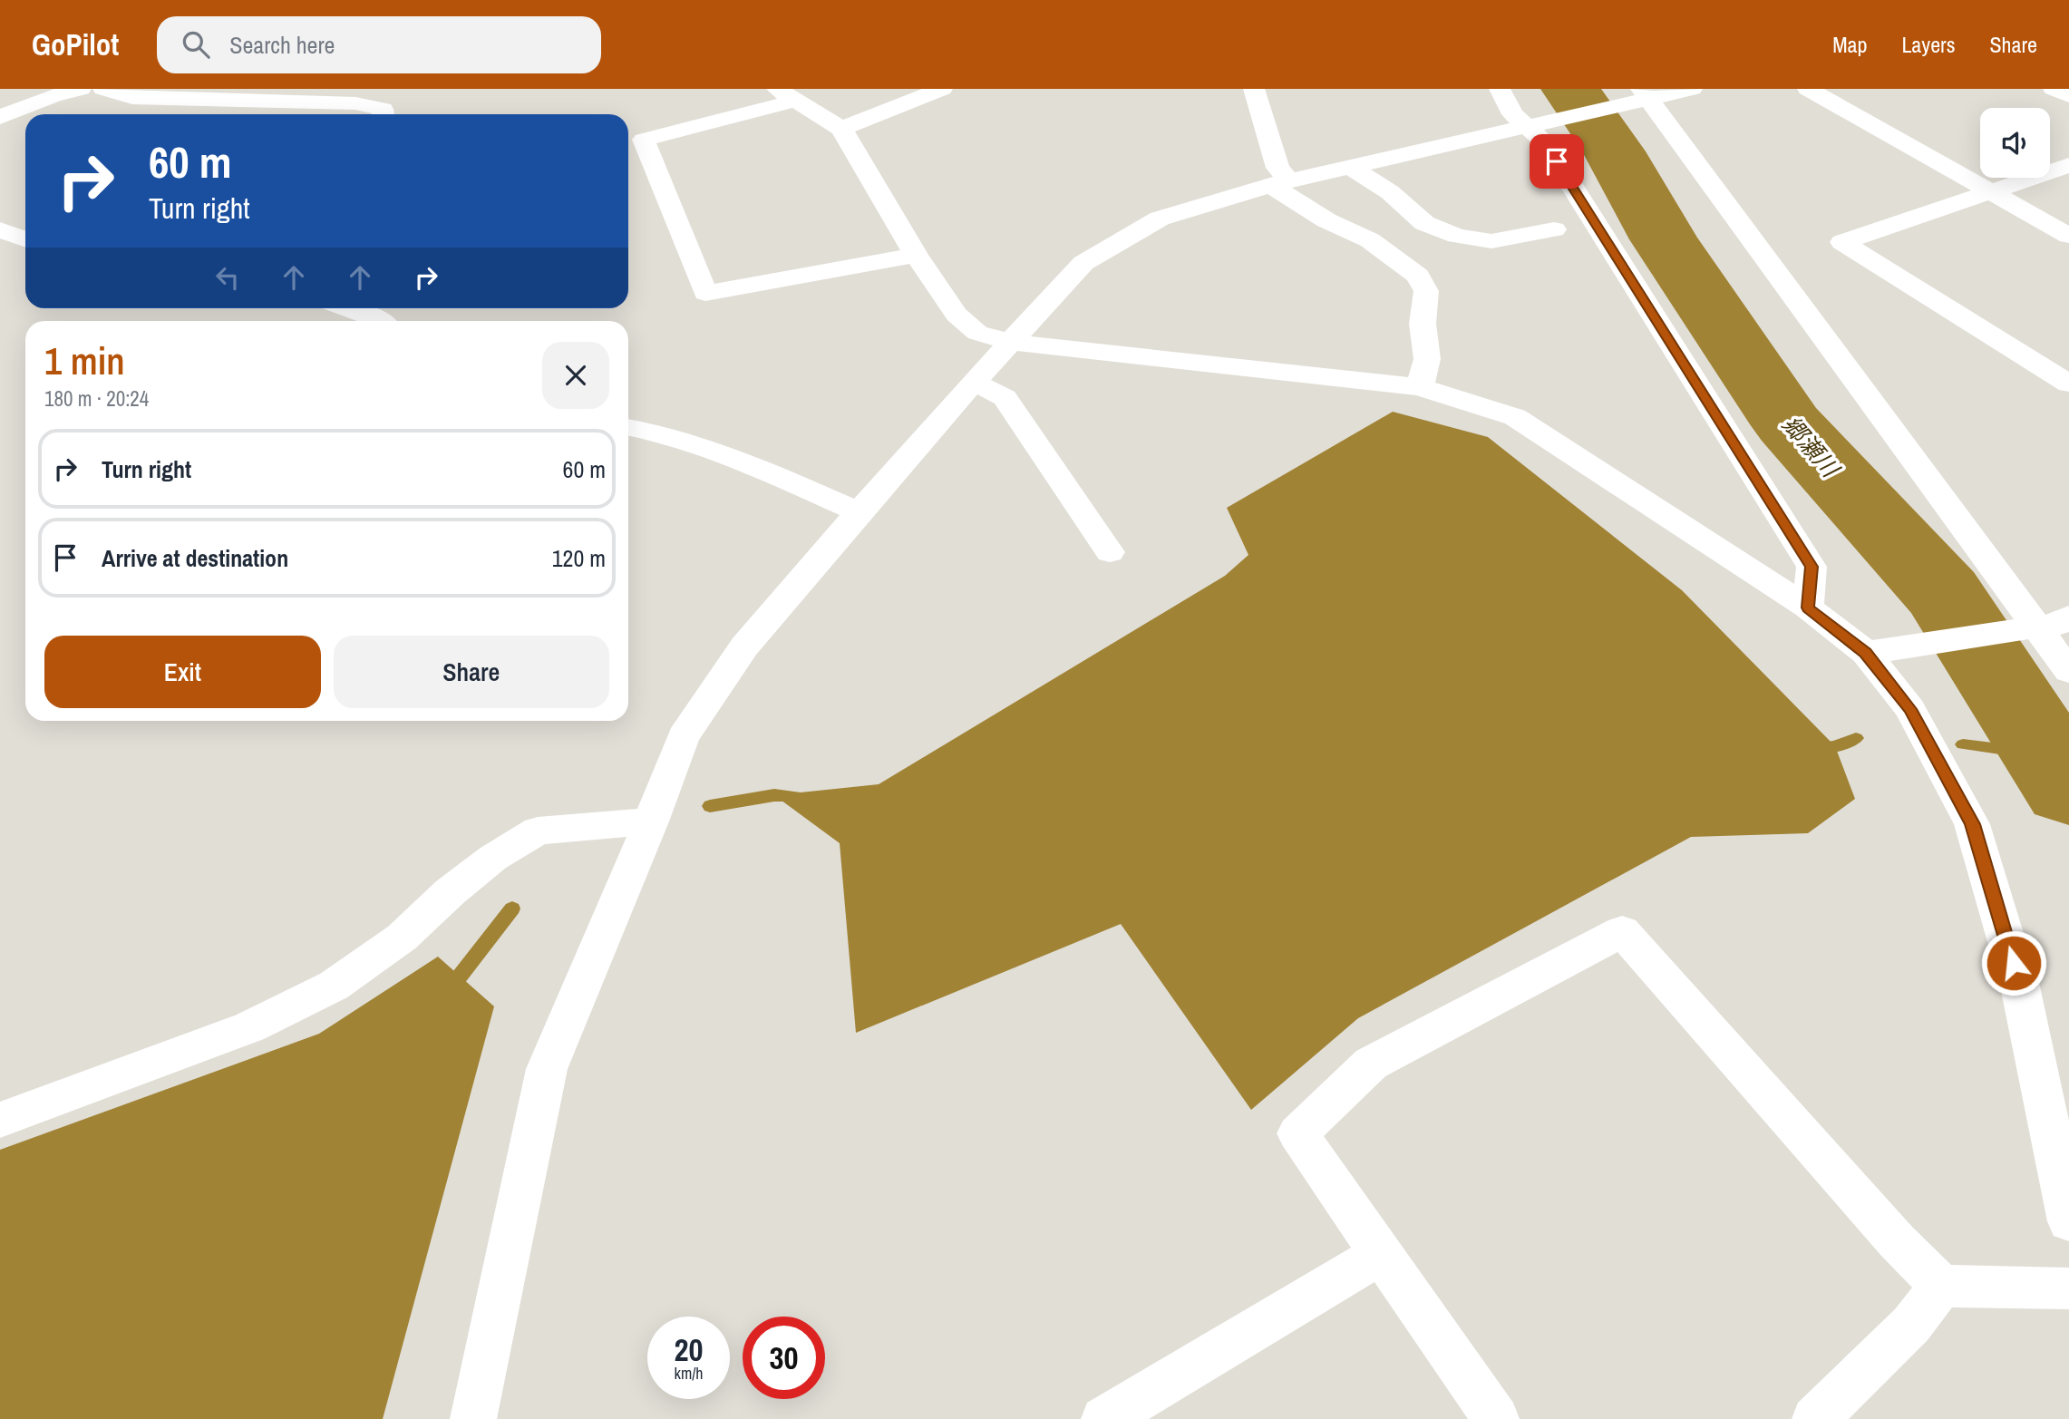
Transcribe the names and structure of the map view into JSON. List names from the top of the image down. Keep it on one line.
{"water":["郷瀬川"],"page":{"header":"GoPilot","search":"Search here","nav":["Map","Layers","Share"],"turn":["60 m","Turn right"],"heading":["1 min","180 m · 20:24"],"list":[{"name":"Turn right","value":"60 m"},{"name":"Arrive at destination","value":"120 m"}],"buttons":["Exit","Share"],"speed":"20 km/h","limit":"30"}}
